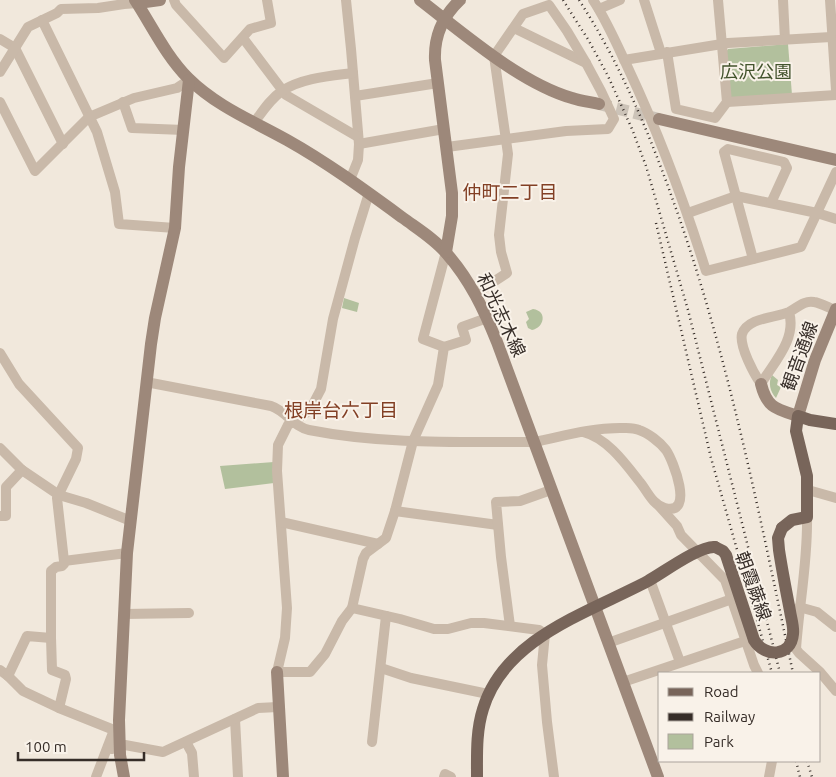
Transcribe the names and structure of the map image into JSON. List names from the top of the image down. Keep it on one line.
{"streets":{"main road":["朝霞蕨線"],"street":["和光志木線","観音通線"]},"crossings":[["和光志木線","朝霞蕨線"]],"districts":["仲町二丁目","根岸台六丁目"],"parks":["広沢公園"],"legend":["Road","Railway","Park"],"scale_bar":"100 m"}
